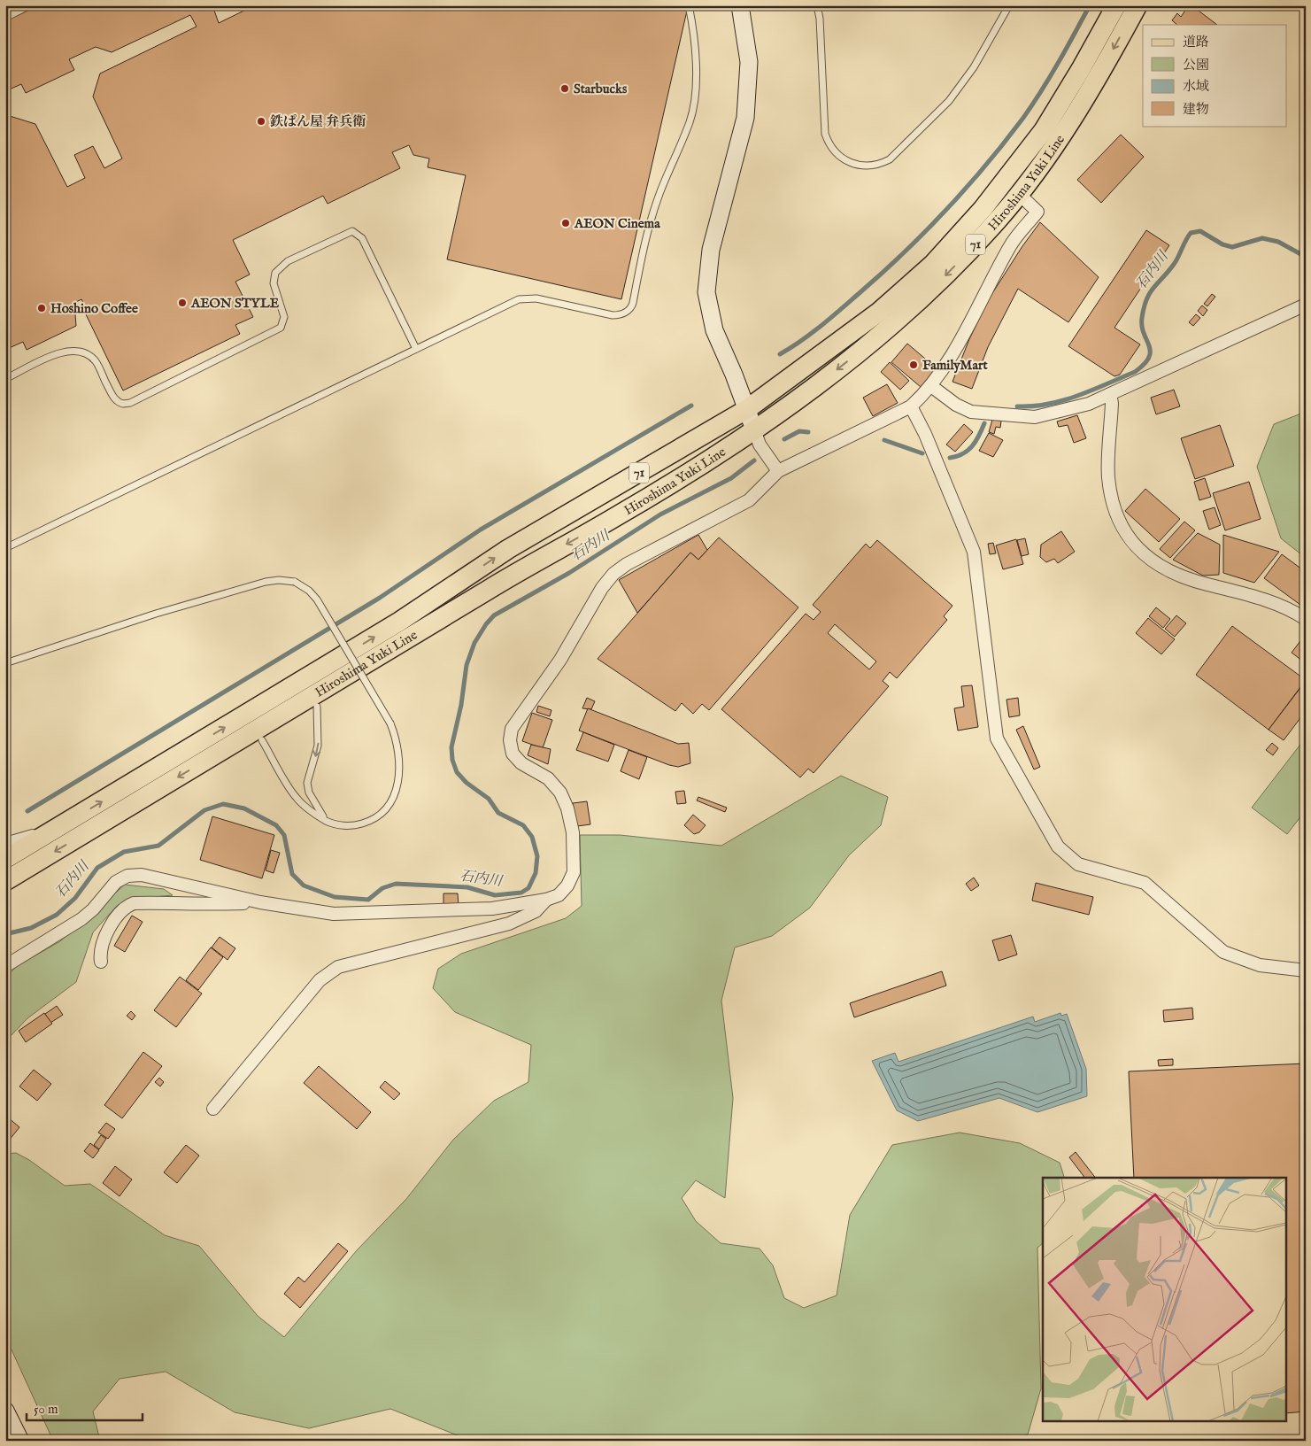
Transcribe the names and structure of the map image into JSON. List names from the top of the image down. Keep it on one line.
{"streets":{"main road":["Hiroshima Yuki Line","71"]},"water":["石内川"],"places":["Starbucks","鉄ぱん屋 弁兵衛","AEON Cinema","AEON STYLE","Hoshino Coffee","FamilyMart"],"legend":["道路","公園","水域","建物"],"scale_bar":"50 m"}
